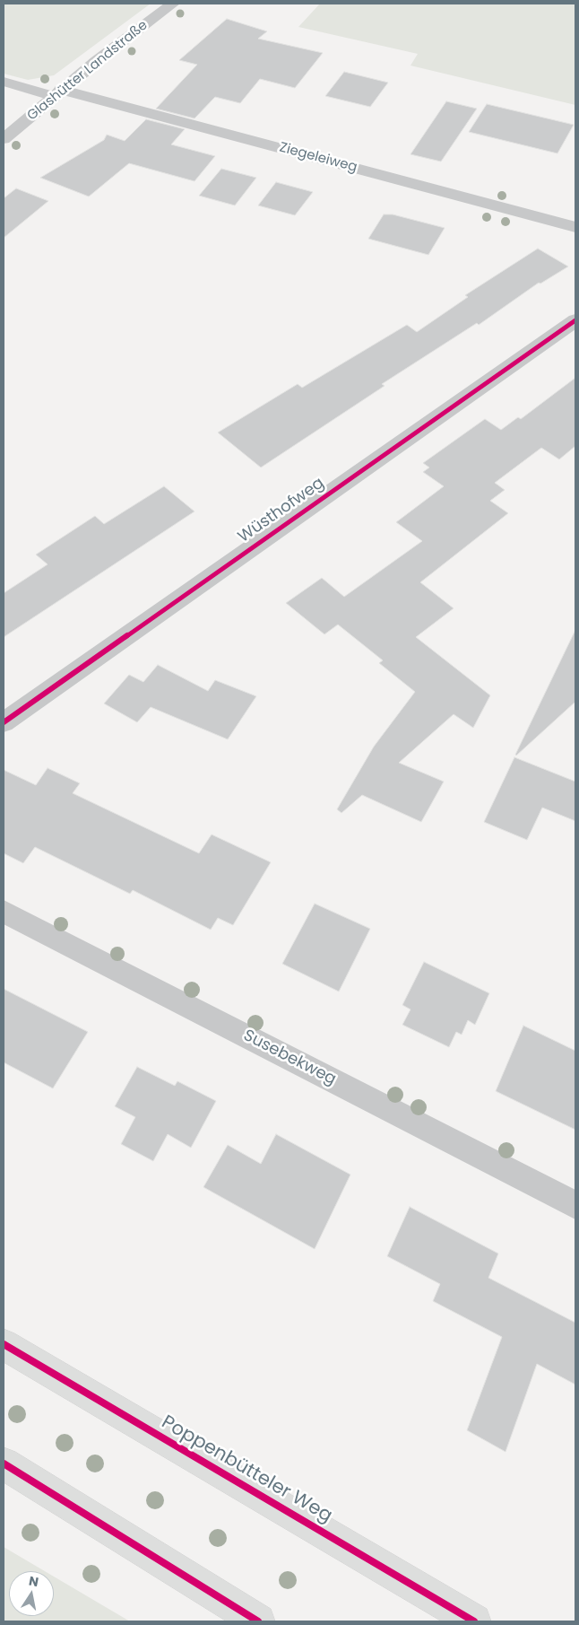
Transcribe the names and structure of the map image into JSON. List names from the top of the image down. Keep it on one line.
{"streets":{"main road":["Poppenbütteler Weg"],"street":["Glashütter Landstraße","Ziegeleiweg","Wüsthofweg","Susebekweg"]},"crossings":[["Glashütter Landstraße","Ziegeleiweg"]],"north":"top"}
